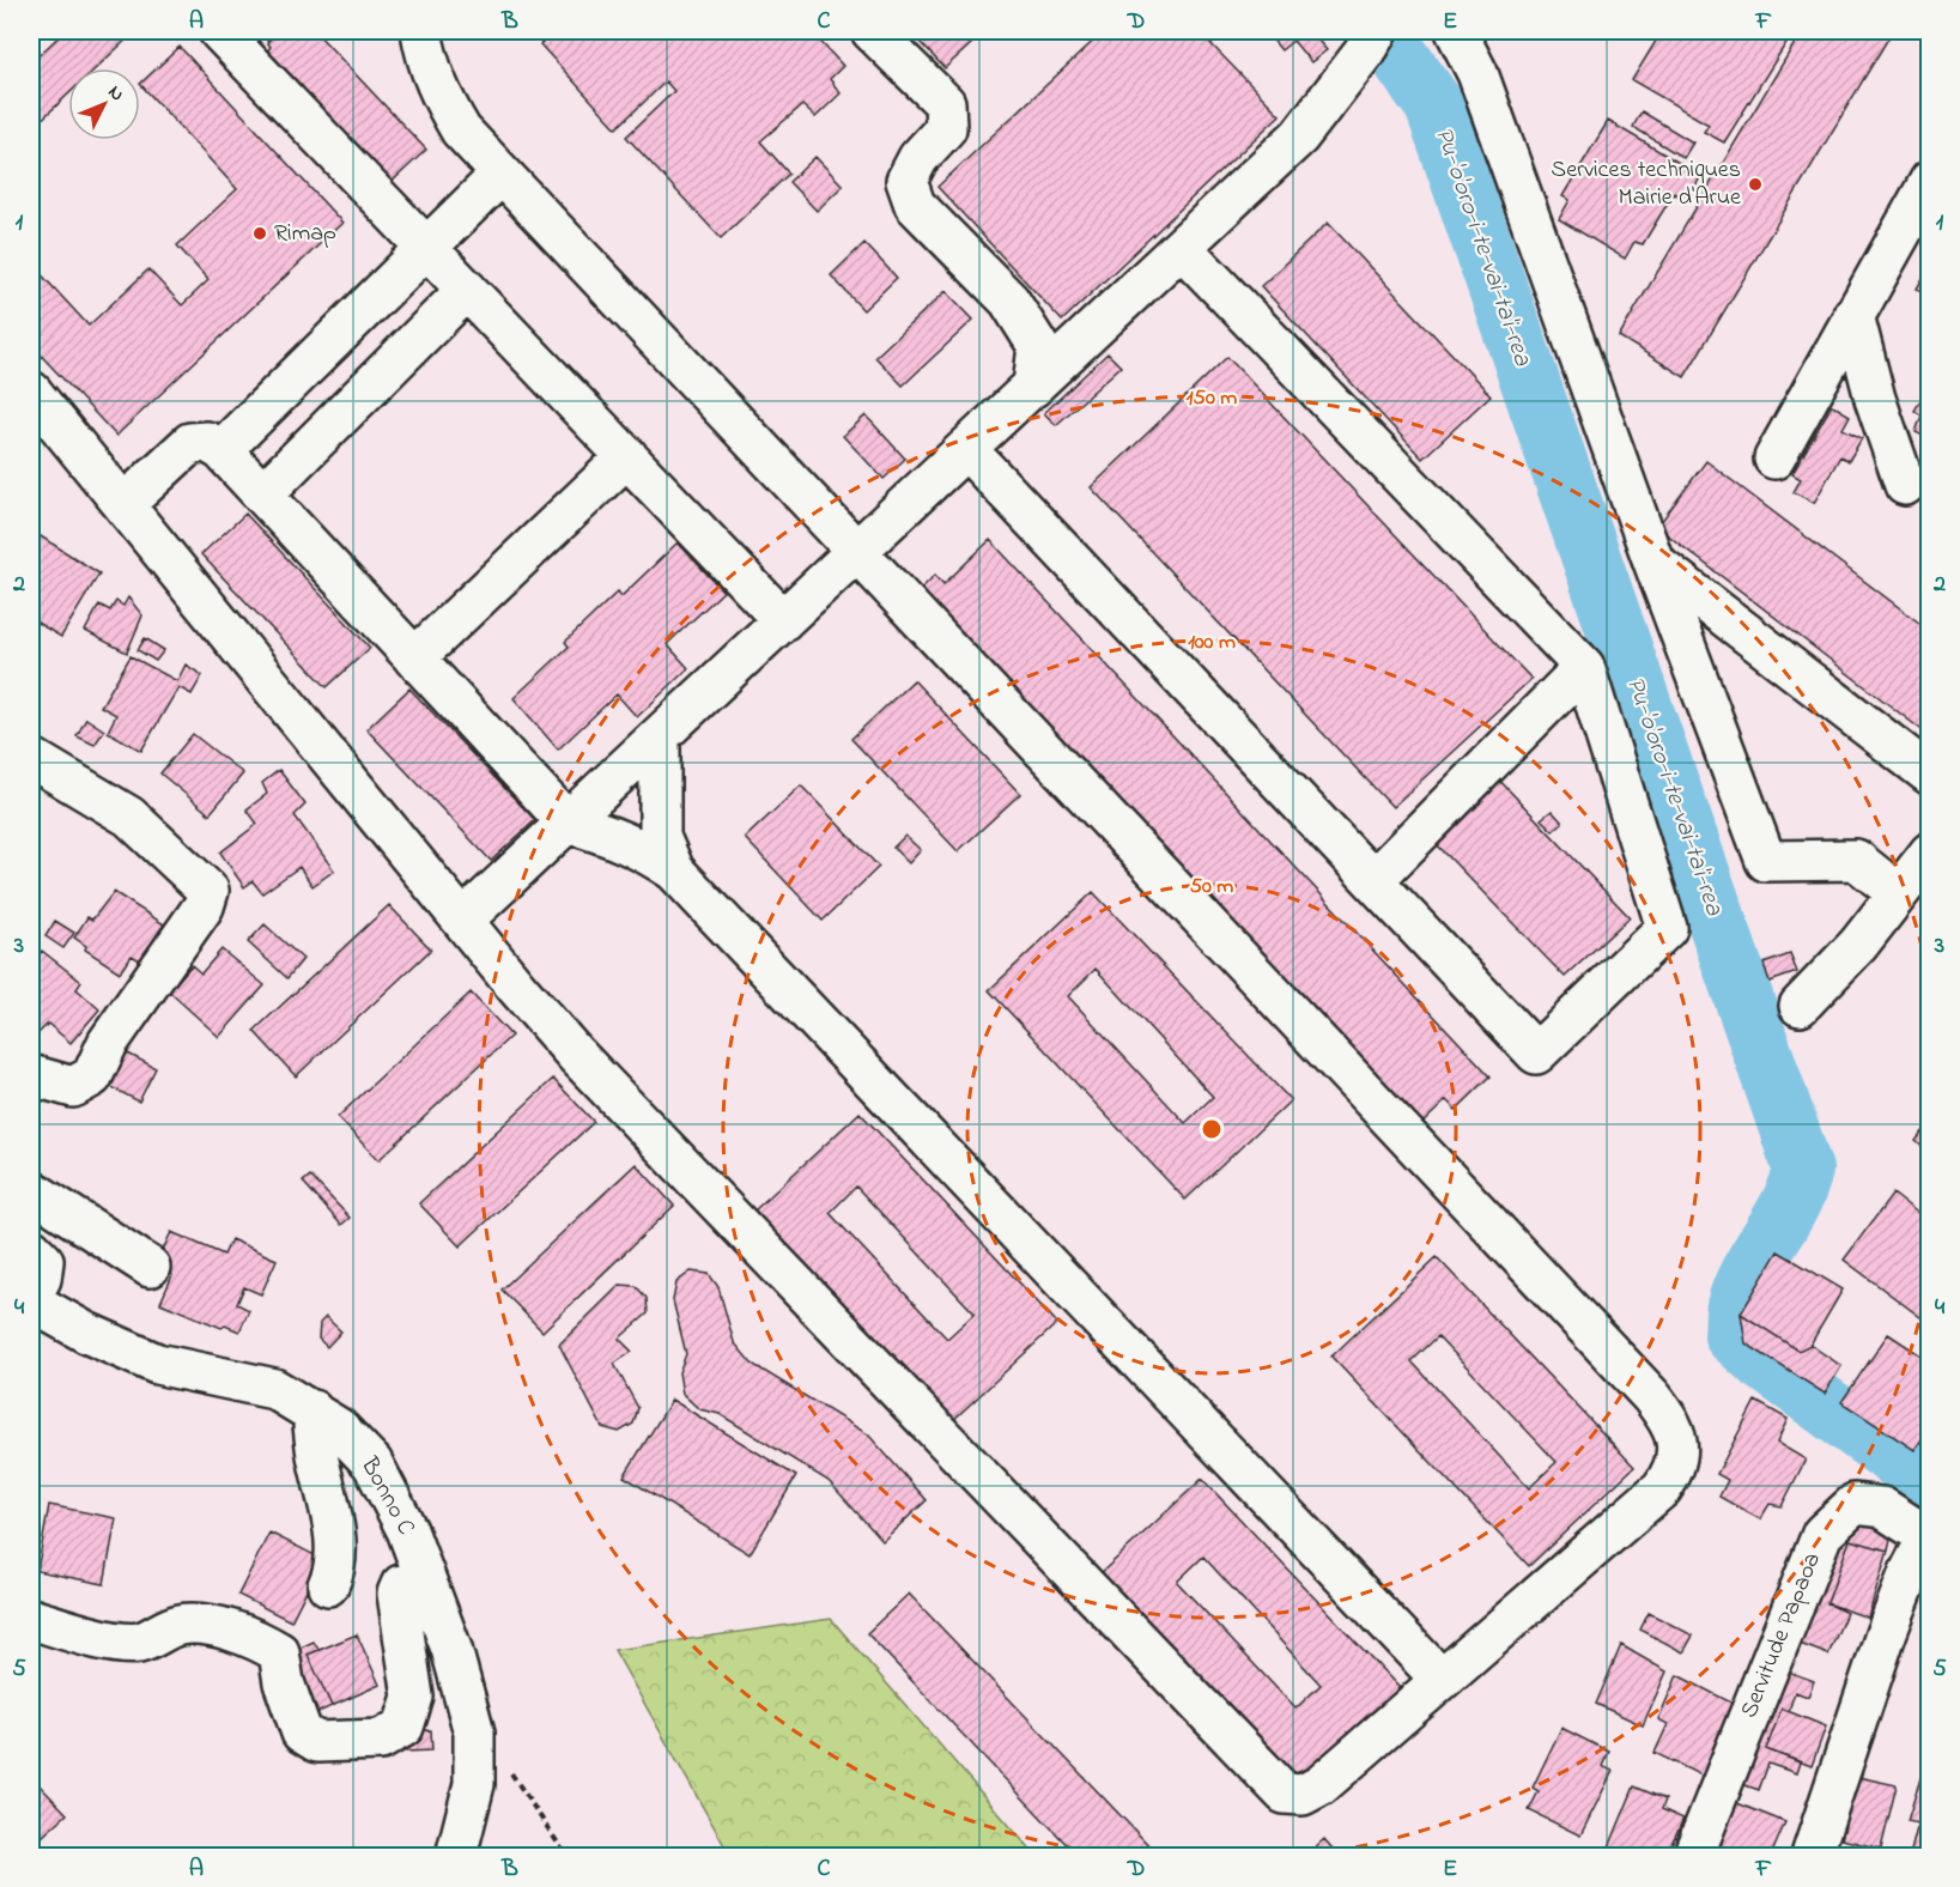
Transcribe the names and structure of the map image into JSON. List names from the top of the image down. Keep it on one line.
{"streets":{"street":["Bonno C","Servitude Papaoa"]},"water":["Pu-'o'oro-i-te-vai-ta'i-rea"],"places":["Services techniques Mairie d'Arue","Rimap"],"north":"top right","grid":{"columns":["A","B","C","D","E","F"],"rows":["1","2","3","4","5"]},"rings":["150 m","100 m","50 m"]}
